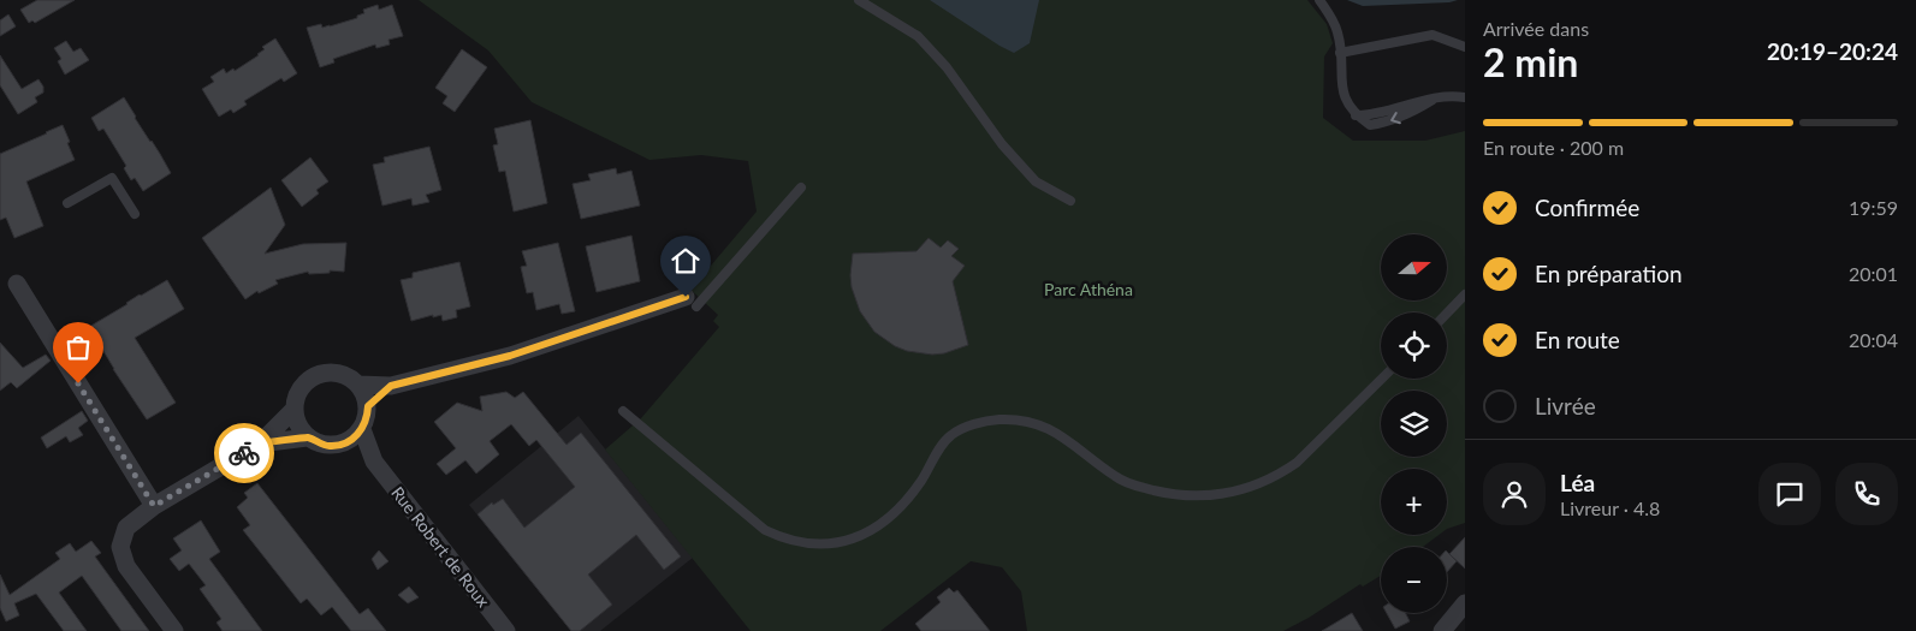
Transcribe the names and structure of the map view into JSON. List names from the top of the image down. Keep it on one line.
{"streets":{"street":["Rue Robert de Roux"]},"parks":["Parc Athéna"],"north":"right","page":{"heading":["2 min","Arrivée dans","20:19–20:24"],"panel":["Léa","Livreur · 4.8"],"bar":"En route · 200 m","list":[["Confirmée","19:59"],["En préparation","20:01"],["En route","20:04"],"Livrée"],"map_buttons":["+","−"]}}
